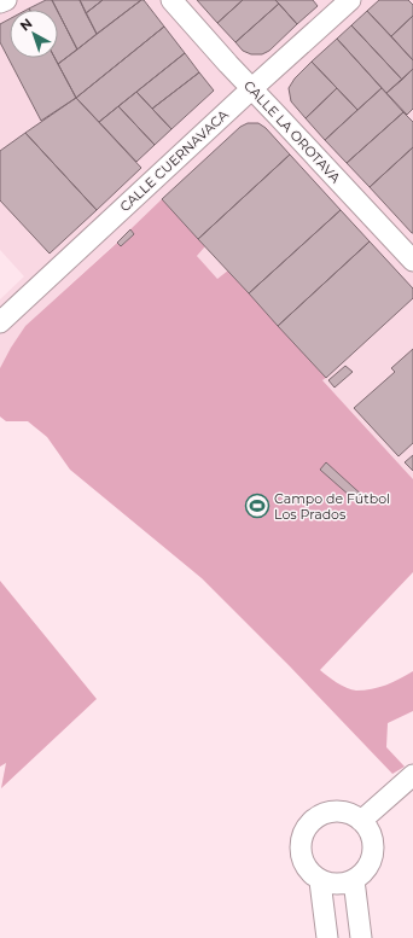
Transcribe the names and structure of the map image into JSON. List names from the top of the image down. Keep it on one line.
{"streets":{"street":["CALLE LA OROTAVA","CALLE CUERNAVACA"]},"crossings":[["CALLE LA OROTAVA","CALLE CUERNAVACA"]],"places":{"sports":["Campo de Fútbol Los Prados"]},"north":"top left"}
